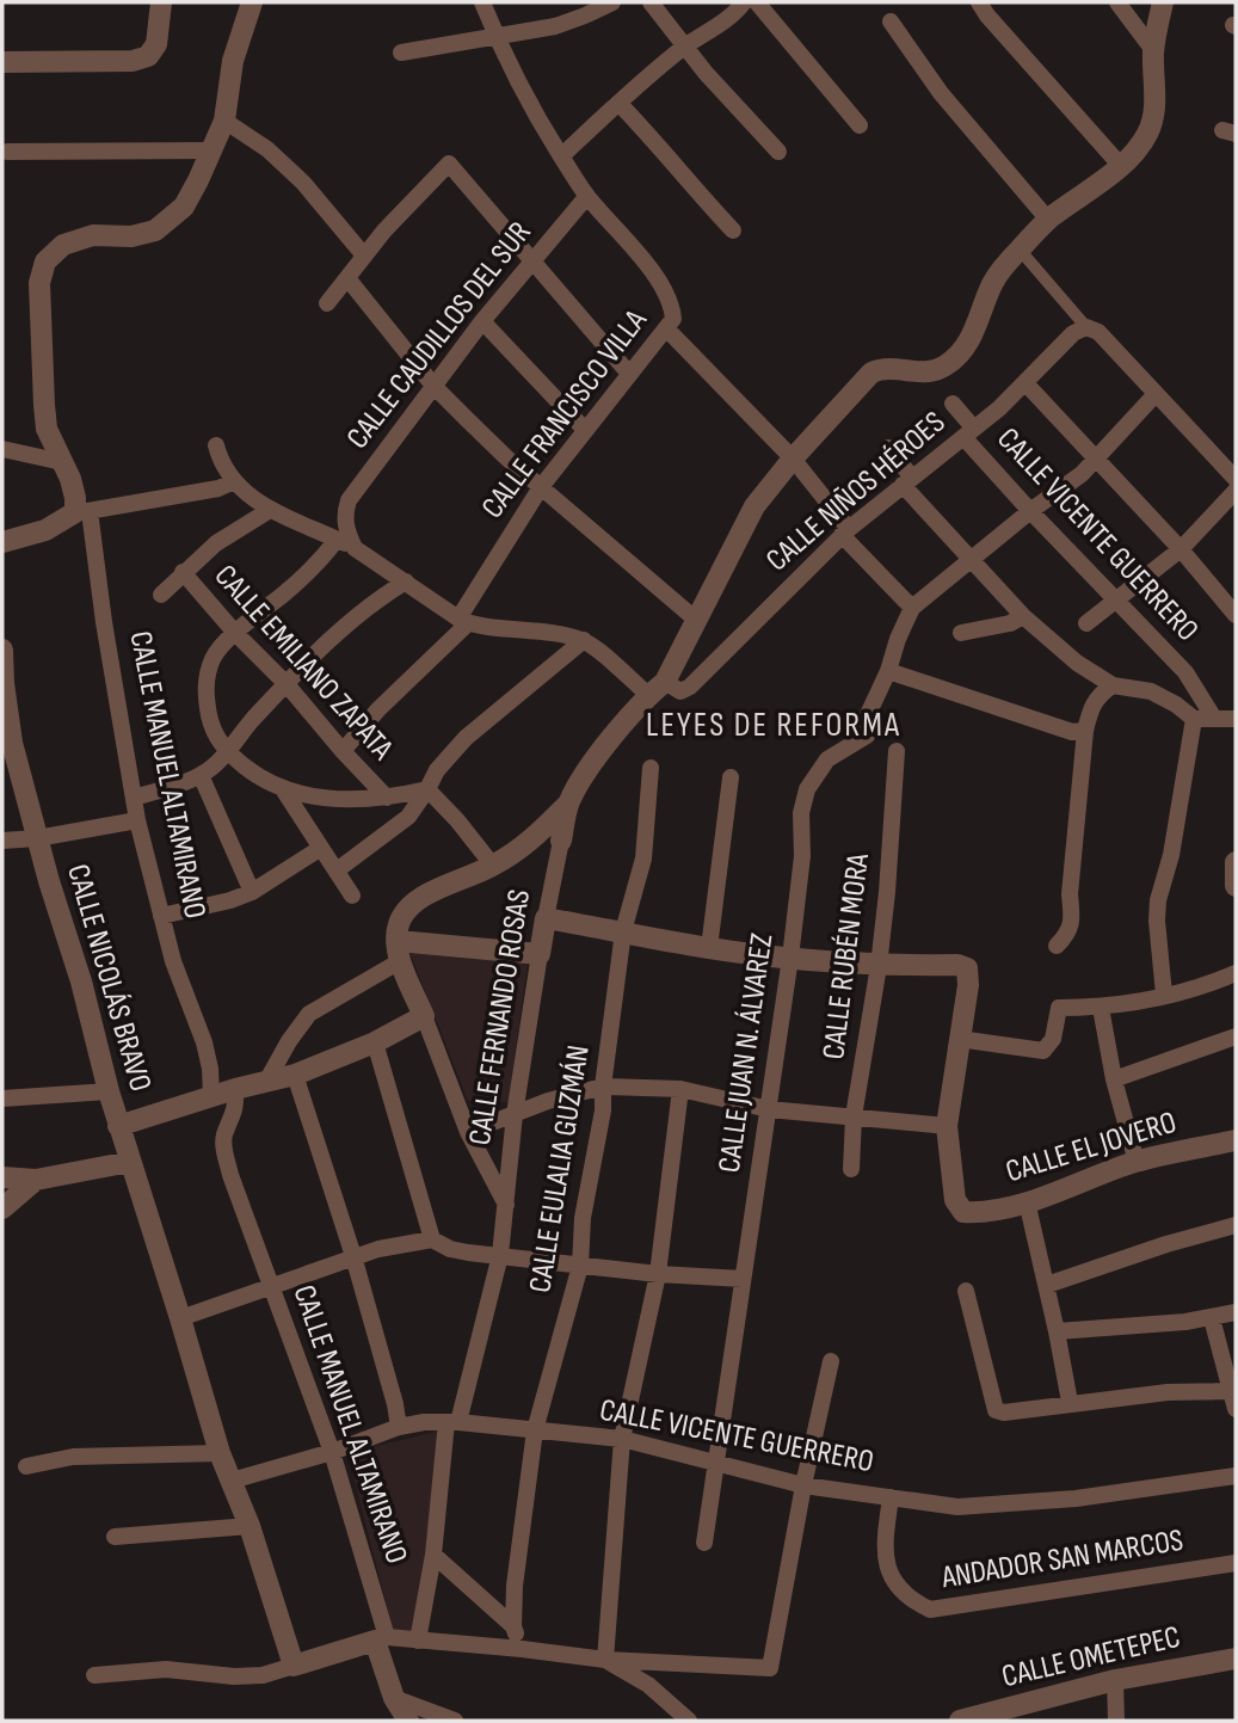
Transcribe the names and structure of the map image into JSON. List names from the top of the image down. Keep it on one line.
{"streets":{"street":["CALLE CAUDILLOS DEL SUR","CALLE FRANCISCO VILLA","CALLE NIÑOS HÉROES","CALLE VICENTE GUERRERO","CALLE EMILIANO ZAPATA","CALLE MANUEL ALTAMIRANO","CALLE RUBÉN MORA","CALLE NICOLÁS BRAVO","CALLE FERNANDO ROSAS","CALLE JUAN N. ÁLVAREZ","CALLE EL JOVERO","CALLE EULALIA GUZMÁN","ANDADOR SAN MARCOS","CALLE OMETEPEC"]},"crossings":[["CALLE CAUDILLOS DEL SUR","CALLE FRANCISCO VILLA"],["CALLE FRANCISCO VILLA","CALLE EMILIANO ZAPATA"],["CALLE NIÑOS HÉROES","CALLE VICENTE GUERRERO"],["CALLE VICENTE GUERRERO","CALLE MANUEL ALTAMIRANO"],["CALLE VICENTE GUERRERO","CALLE NICOLÁS BRAVO"],["CALLE VICENTE GUERRERO","CALLE FERNANDO ROSAS"],["CALLE VICENTE GUERRERO","CALLE JUAN N. ÁLVAREZ"],["CALLE VICENTE GUERRERO","CALLE EULALIA GUZMÁN"],["CALLE VICENTE GUERRERO","ANDADOR SAN MARCOS"]],"districts":["LEYES DE REFORMA"]}
